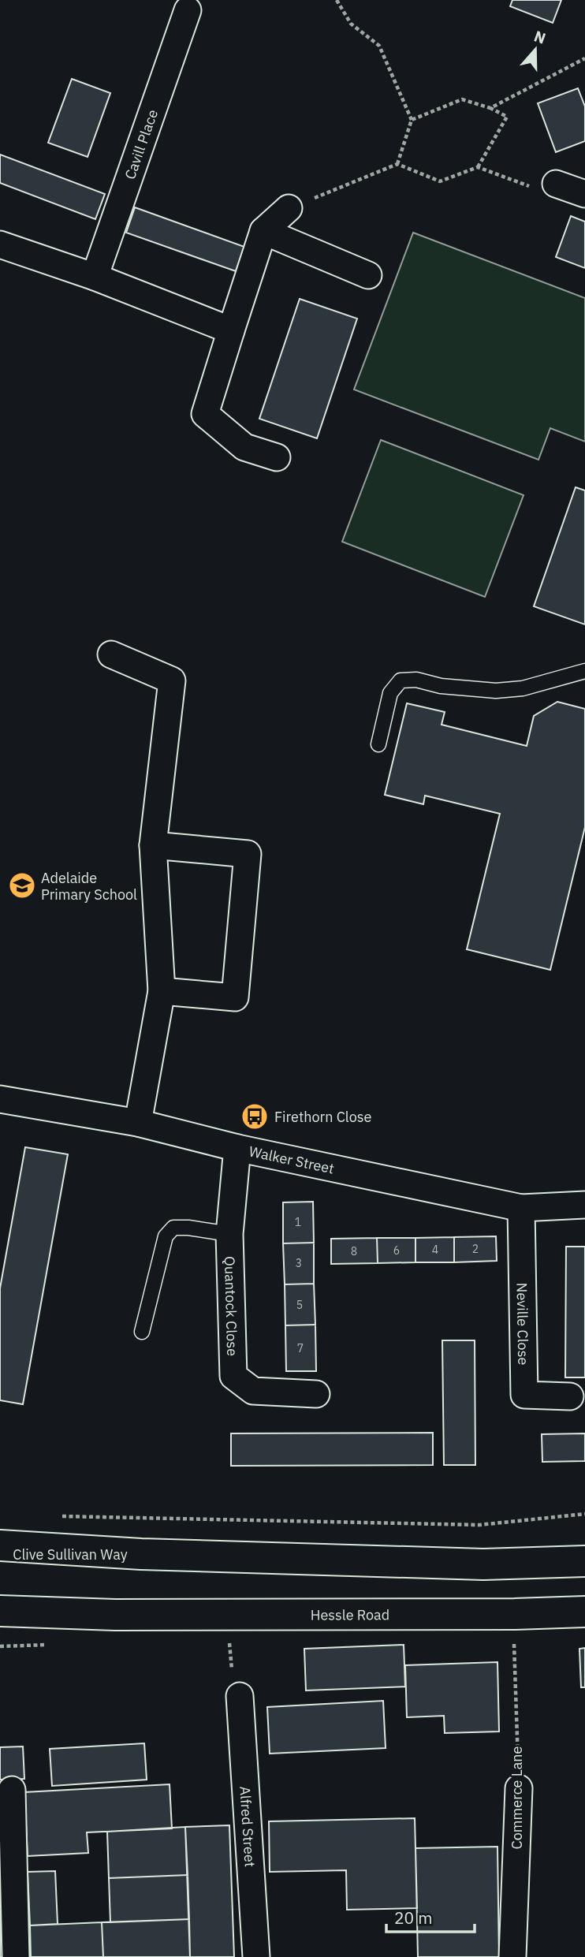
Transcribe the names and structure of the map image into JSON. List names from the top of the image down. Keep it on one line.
{"streets":{"highway":["Clive Sullivan Way","Hessle Road"],"street":["Cavill Place","Walker Street","Quantock Close","Neville Close","Commerce Lane","Alfred Street"]},"crossings":[["Walker Street","Quantock Close"],["Walker Street","Neville Close"]],"places":{"school or university":["Adelaide Primary School"],"bus stop":["Firethorn Close"]},"house_numbers":["1","2","4","6","8","3","5","7"],"scale_bar":"20 m","north":"top"}
